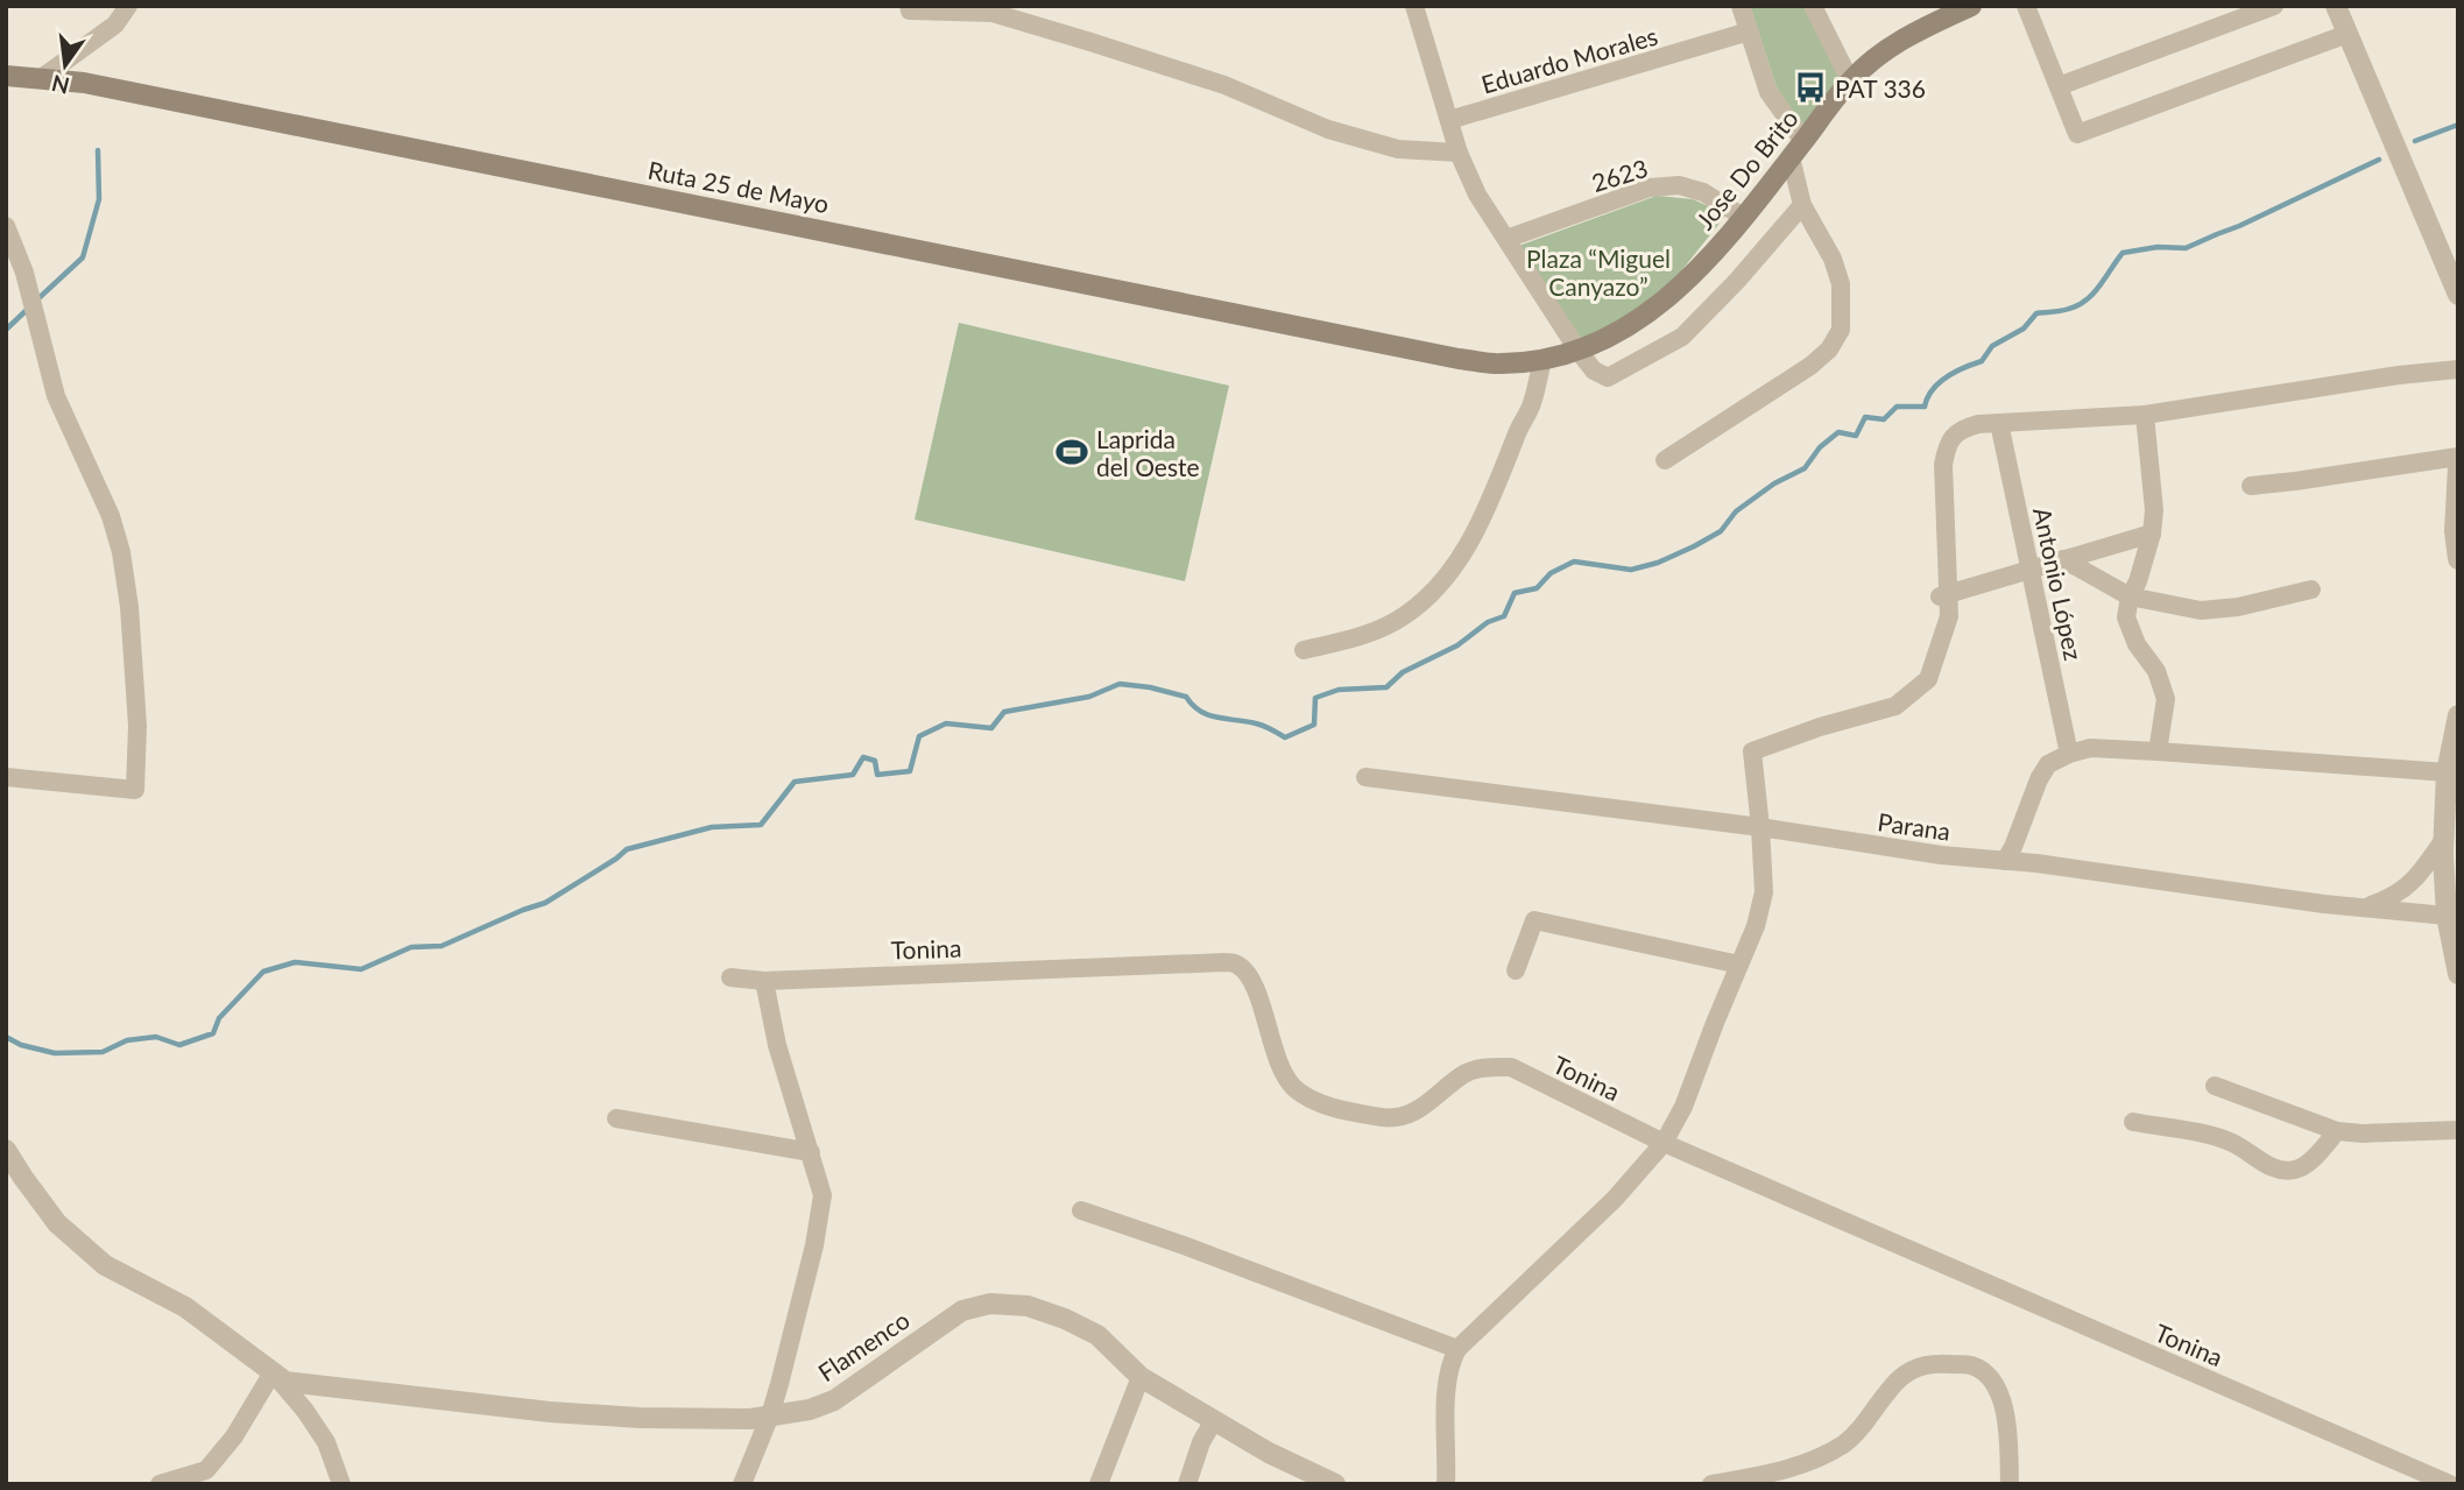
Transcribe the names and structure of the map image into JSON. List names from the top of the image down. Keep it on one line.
{"streets":{"main road":["Jose Do Brito","Ruta 25 de Mayo"],"street":["Eduardo Morales","2623","Antonio López","Parana","Tonina","Flamenco"]},"crossings":[["Jose Do Brito","2623"],["Jose Do Brito","Ruta 25 de Mayo"]],"parks":["Plaza “Miguel Canyazo”"],"places":{"bus stop":["PAT 336"],"sports":["Laprida del Oeste"]},"north":"bottom"}
